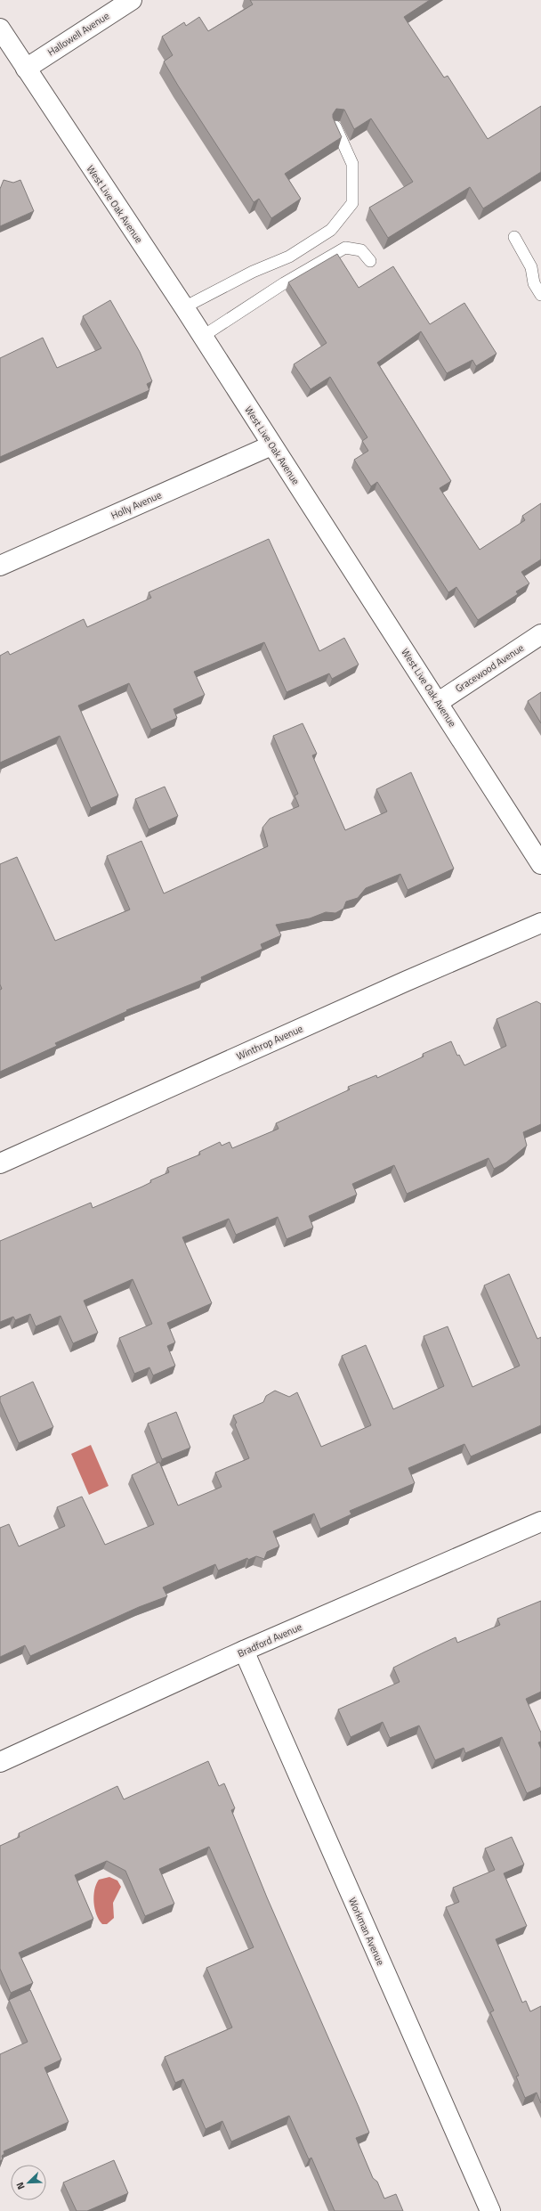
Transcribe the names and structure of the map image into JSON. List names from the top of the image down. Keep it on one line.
{"streets":{"street":["Hallowell Avenue","West Live Oak Avenue","Holly Avenue","Gracewood Avenue","Winthrop Avenue","Bradford Avenue","Workman Avenue"]},"crossings":[["Hallowell Avenue","West Live Oak Avenue"],["West Live Oak Avenue","Holly Avenue"],["West Live Oak Avenue","Gracewood Avenue"],["Bradford Avenue","Workman Avenue"]],"north":"bottom left"}
